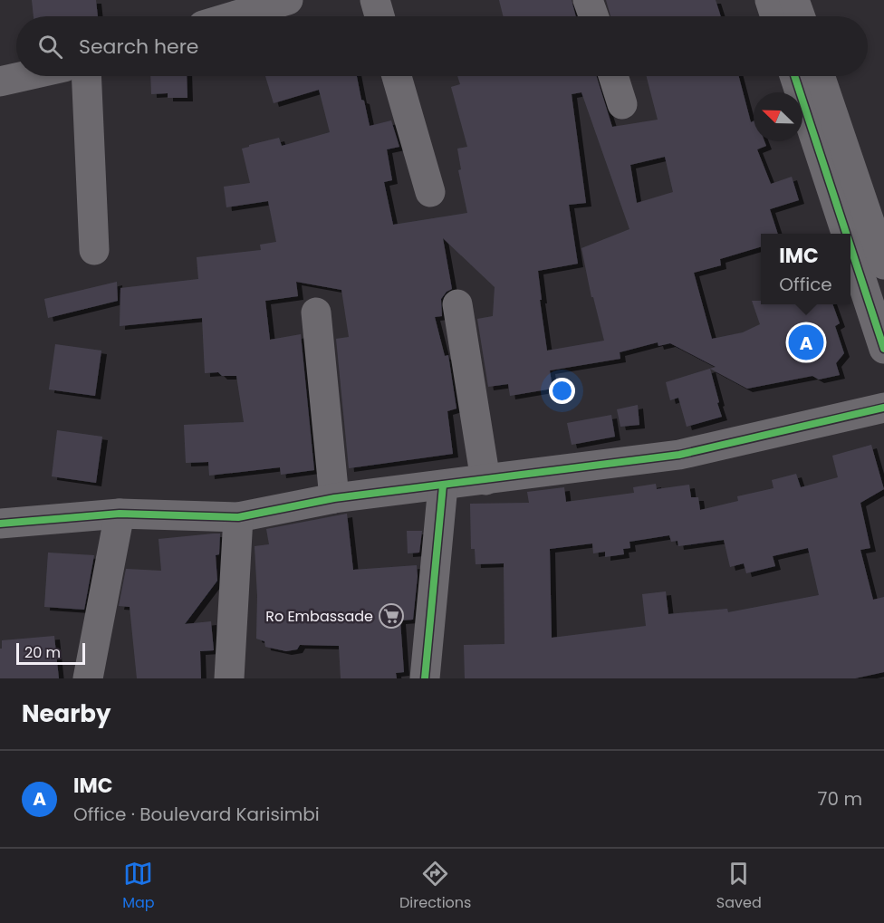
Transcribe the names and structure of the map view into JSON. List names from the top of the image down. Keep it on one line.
{"places":{"supermarket":["Ro Embassade"]},"scale_bar":"20 m","north":"top left","page":{"search":"Search here","popup":["IMC","Office"],"pins":"A","scale":"20 m","heading":"Nearby","list":[{"mark":"A","name":"IMC","note":"Office · Boulevard Karisimbi","value":"70 m"}],"nav":["Map","Directions","Saved"]}}
